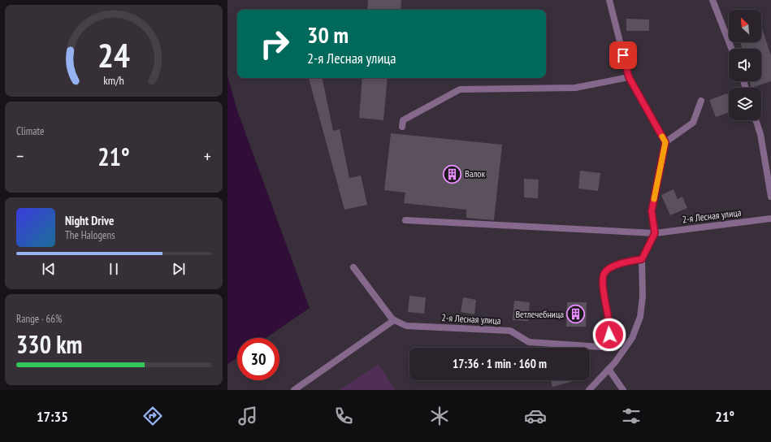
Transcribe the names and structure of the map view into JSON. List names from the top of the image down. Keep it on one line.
{"streets":{"street":["2-я Лесная улица"]},"places":{"building":["Валок","Ветлечебница"]},"north":"top left","page":{"turn":["30 m","2-я Лесная улица"],"tile":["Climate",["Range · 66%","330 km"]],"heat":["−","21°","+"],"song":["Night Drive","The Halogens"],"limit":"30","trip":"17:36 · 1 min · 160 m","tabs":["17:35","21°"],"gauge":["24","km/h"]}}
